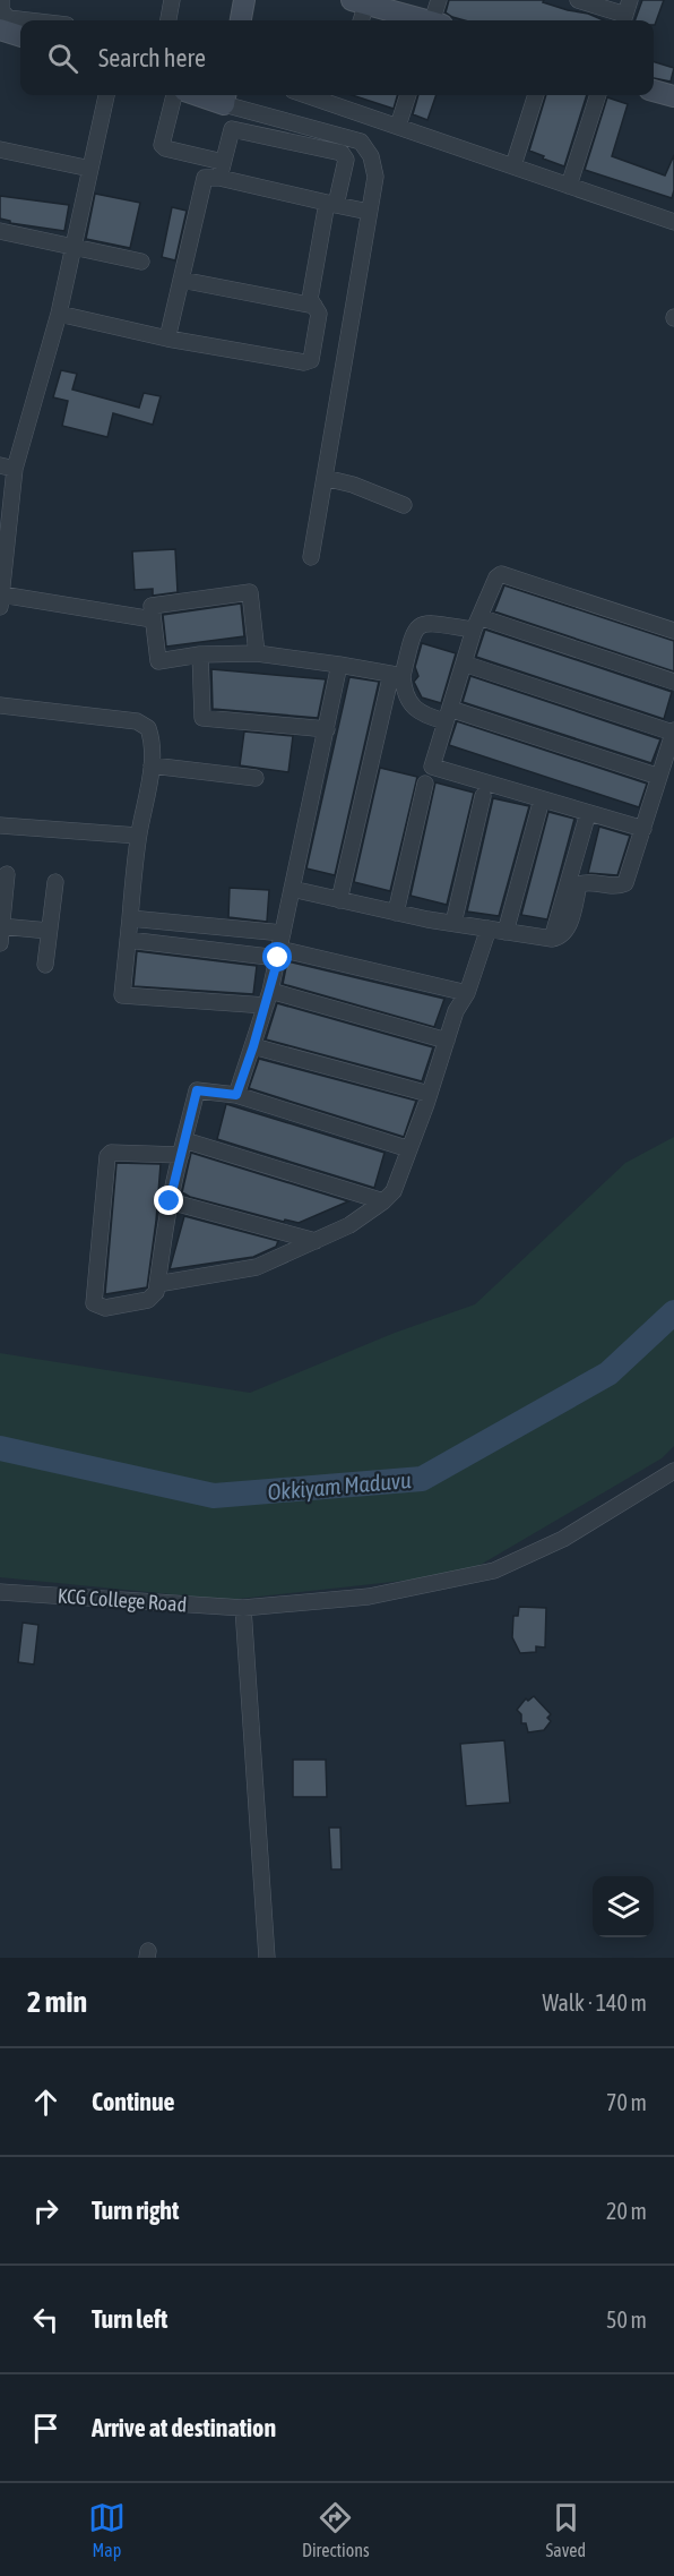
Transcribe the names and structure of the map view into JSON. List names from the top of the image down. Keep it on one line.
{"streets":{"street":["KCG College Road"]},"water":["Okkiyam Maduvu"],"page":{"search":"Search here","heading":["2 min","Walk · 140 m"],"list":[["Continue","70 m"],["Turn right","20 m"],["Turn left","50 m"],"Arrive at destination"],"nav":["Map","Directions","Saved"]}}
